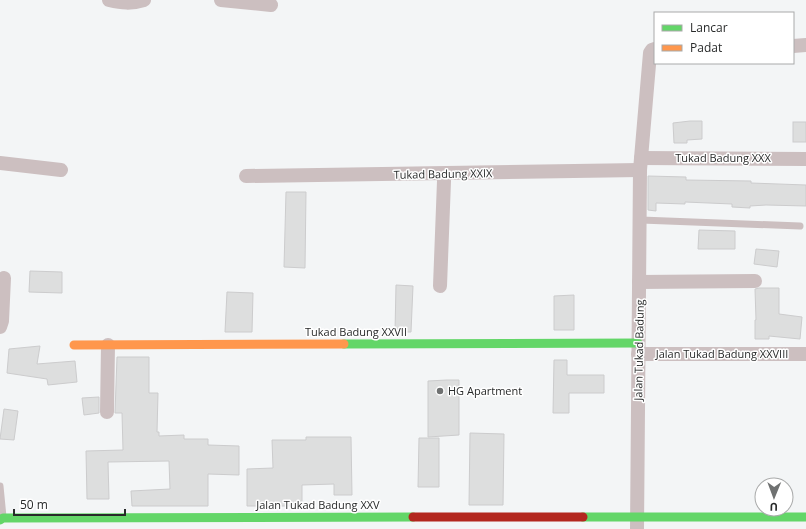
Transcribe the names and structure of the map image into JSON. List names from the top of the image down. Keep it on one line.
{"streets":{"street":["Tukad Badung XXX","Tukad Badung XXIX","Tukad Badung XXVII","Jalan Tukad Badung","Jalan Tukad Badung XXVIII","Jalan Tukad Badung XXV"]},"crossings":[["Tukad Badung XXX","Tukad Badung XXIX"],["Tukad Badung XXX","Jalan Tukad Badung"],["Tukad Badung XXIX","Jalan Tukad Badung"],["Tukad Badung XXVII","Jalan Tukad Badung"],["Tukad Badung XXVII","Jalan Tukad Badung XXVIII"],["Jalan Tukad Badung","Jalan Tukad Badung XXVIII"],["Jalan Tukad Badung","Jalan Tukad Badung XXV"]],"places":["HG Apartment"],"legend":["Lancar","Padat"],"scale_bar":"50 m","north":"bottom"}
